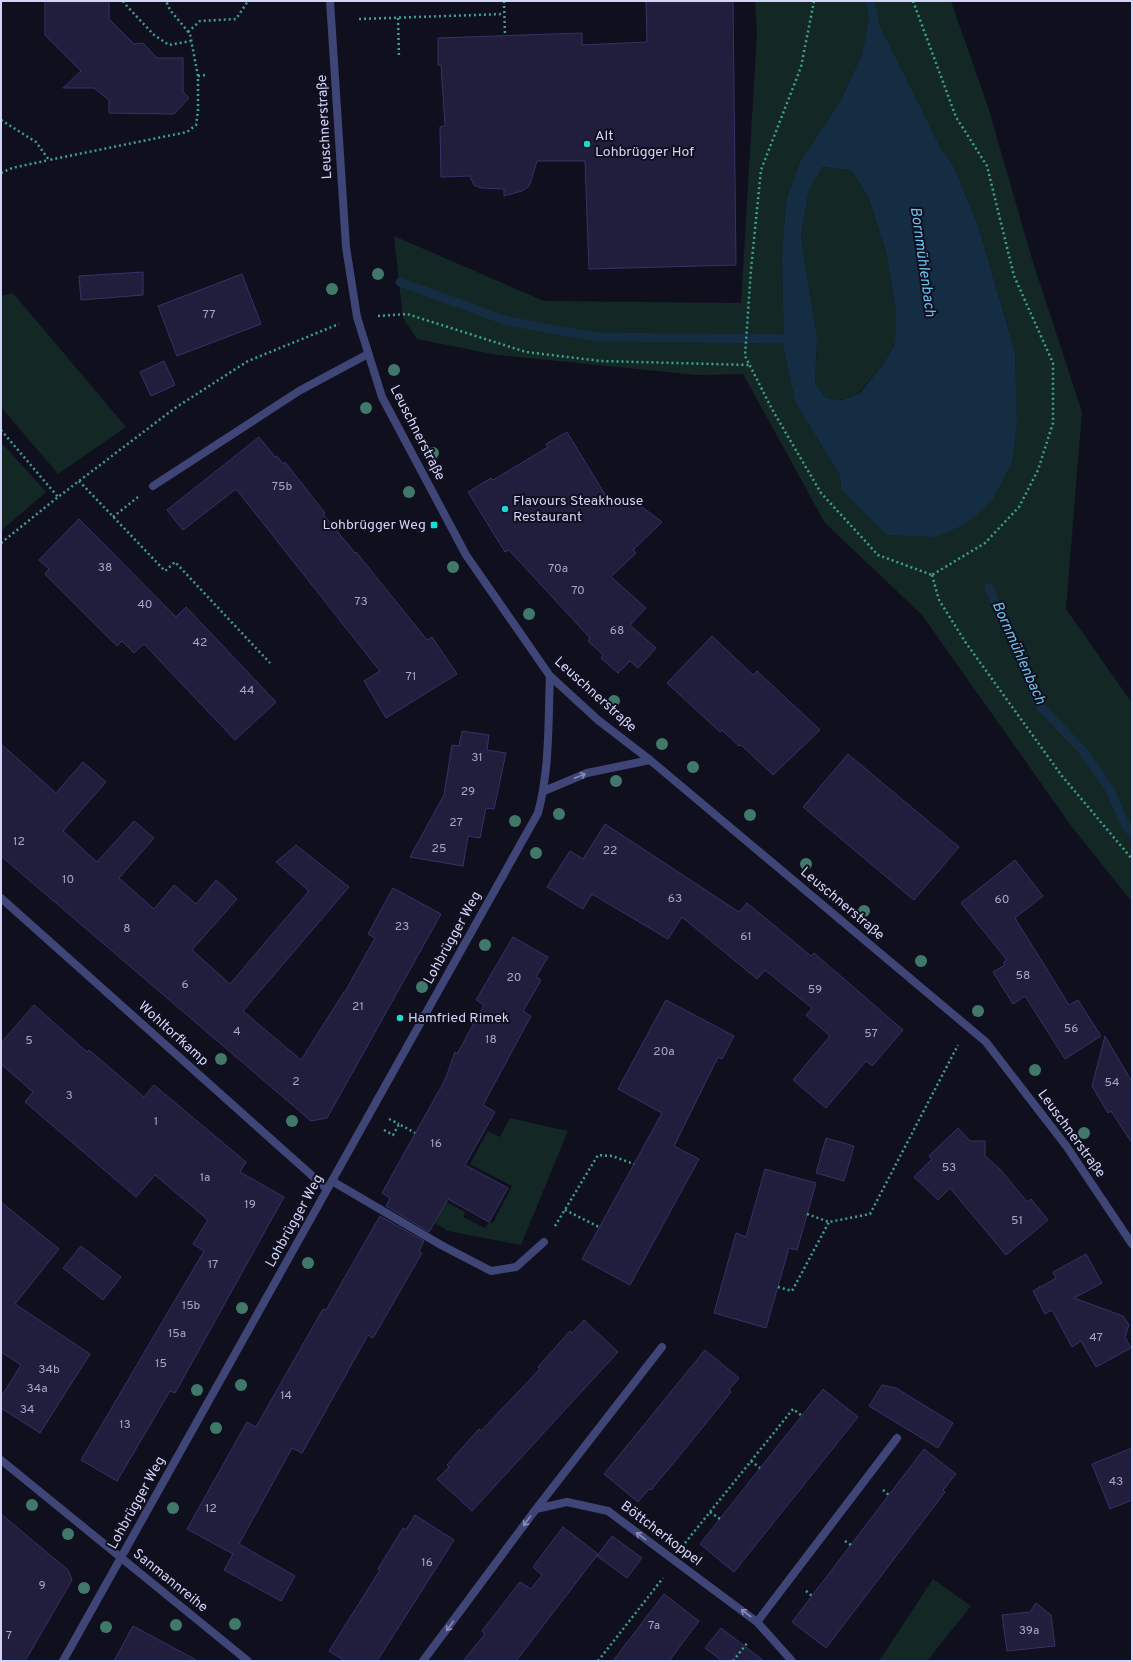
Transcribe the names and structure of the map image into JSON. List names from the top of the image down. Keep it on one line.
{"streets":{"street":["Leuschnerstraße","Lohbrügger Weg","Wohltorfkamp","Böttcherkoppel","Sanmannreihe"]},"crossings":[["Leuschnerstraße","Lohbrügger Weg"],["Lohbrügger Weg","Wohltorfkamp"],["Lohbrügger Weg","Sanmannreihe"]],"one_way":["Böttcherkoppel"],"water":["Bornmühlenbach"],"places":{"other":["Alt Lohbrügger Hof","Flavours Steakhouse Restaurant","Hamfried Rimek"],"transit":["Lohbrügger Weg"]},"house_numbers":["77","75b","38","70a","70","73","40","68","42","71","44","31","29","27","12","25","22","10","63","60","23","8","61","58","20","6","59","21","56","4","57","18","5","20a","2","54","3","1","16","53","1a","19","51","17","15b","15a","47","15","34b","34a","14","34","13","43","12","16","9","7a","39a","7"]}
